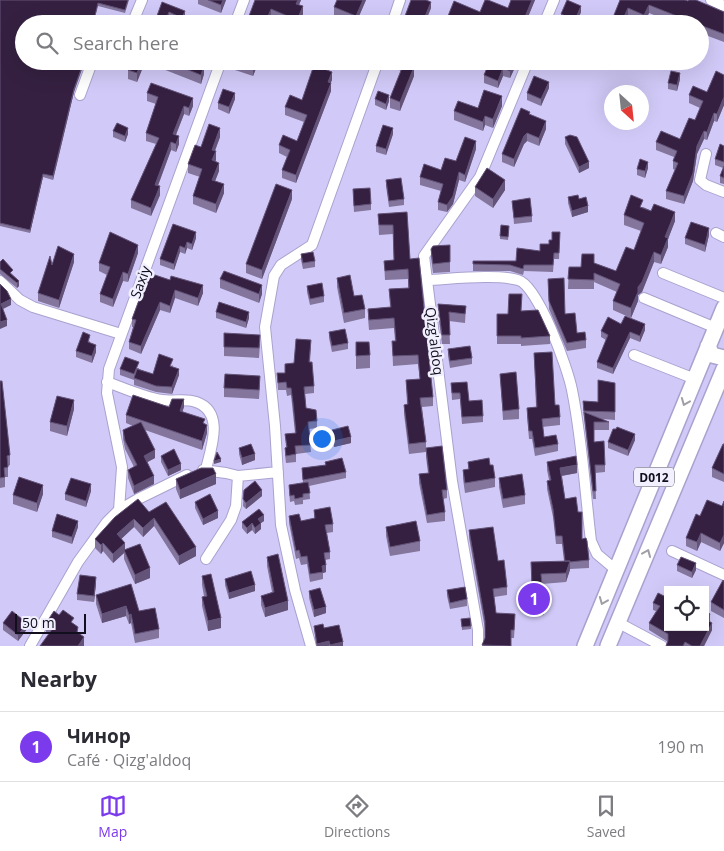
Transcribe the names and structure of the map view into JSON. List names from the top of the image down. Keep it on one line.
{"streets":{"highway":["D012"],"street":["Saxiy","Qizg'aldoq"]},"scale_bar":"50 m","north":"bottom right","page":{"search":"Search here","pins":"1","scale":"50 m","heading":"Nearby","list":[{"mark":"1","name":"Чинор","note":"Café · Qizg'aldoq","value":"190 m"}],"nav":["Map","Directions","Saved"]}}
